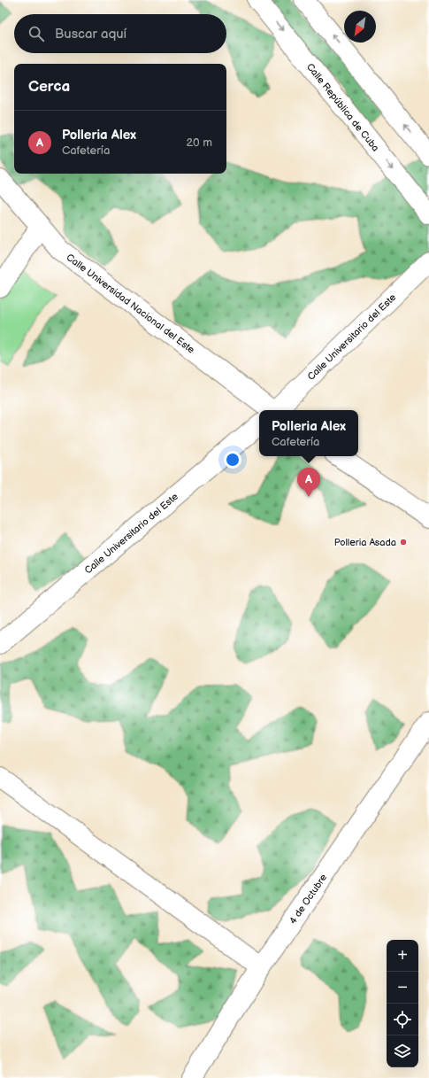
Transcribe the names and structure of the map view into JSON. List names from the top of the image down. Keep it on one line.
{"streets":{"street":["Calle República de Cuba","Calle Universidad Nacional del Este","Calle Universitario del Este","4 de Octubre"]},"places":["Polleria Asada"],"north":"bottom left","page":{"search":"Buscar aquí","heading":"Cerca","list":[{"mark":"A","name":"Polleria Alex","note":"Cafetería","value":"20 m"}],"popup":["Polleria Alex","Cafetería"],"pins":"A","map_buttons":["+","−"]}}
